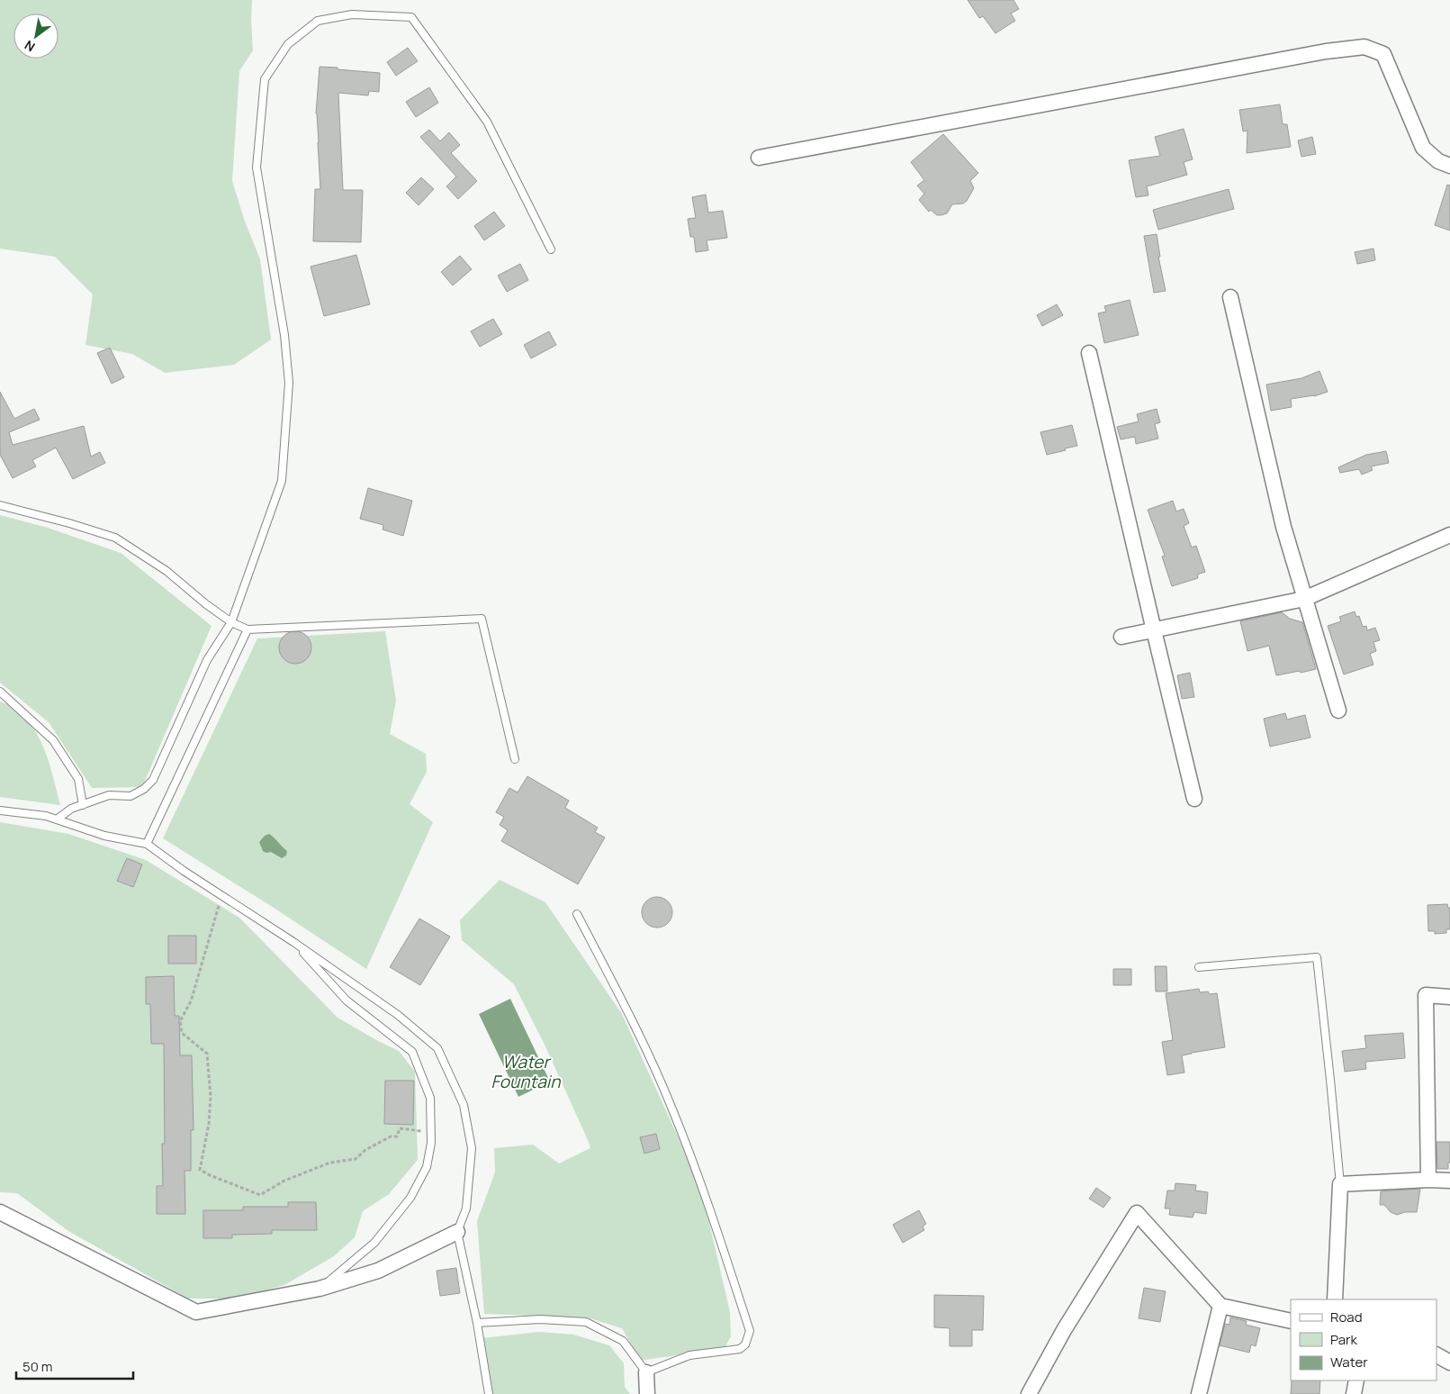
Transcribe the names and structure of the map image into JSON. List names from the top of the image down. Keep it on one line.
{"water":["Water Fountain"],"legend":["Road","Park","Water"],"scale_bar":"50 m","north":"bottom left"}
